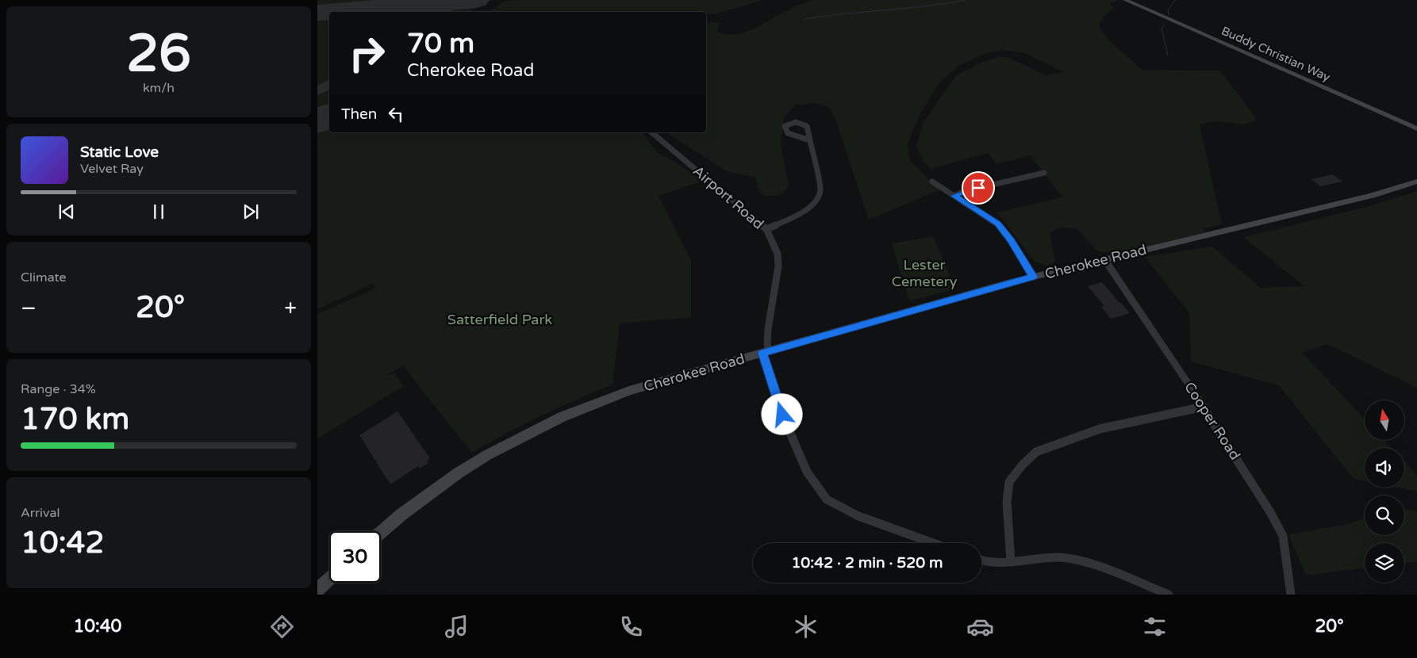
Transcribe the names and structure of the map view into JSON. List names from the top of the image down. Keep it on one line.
{"streets":{"main road":["Buddy Christian Way","Cherokee Road"],"street":["Airport Road","Cooper Road"]},"crossings":[["Airport Road","Cherokee Road"],["Cherokee Road","Cooper Road"]],"parks":["Lester Cemetery","Satterfield Park"],"north":"top","page":{"tile":[["26","km/h"],"Climate",["Range · 34%","170 km"],["Arrival","10:42"]],"turn":["70 m","Cherokee Road"],"then":"Then","song":["Static Love","Velvet Ray"],"heat":["−","20°","+"],"limit":"30","trip":"10:42 · 2 min · 520 m","tabs":["10:40","20°"]}}
